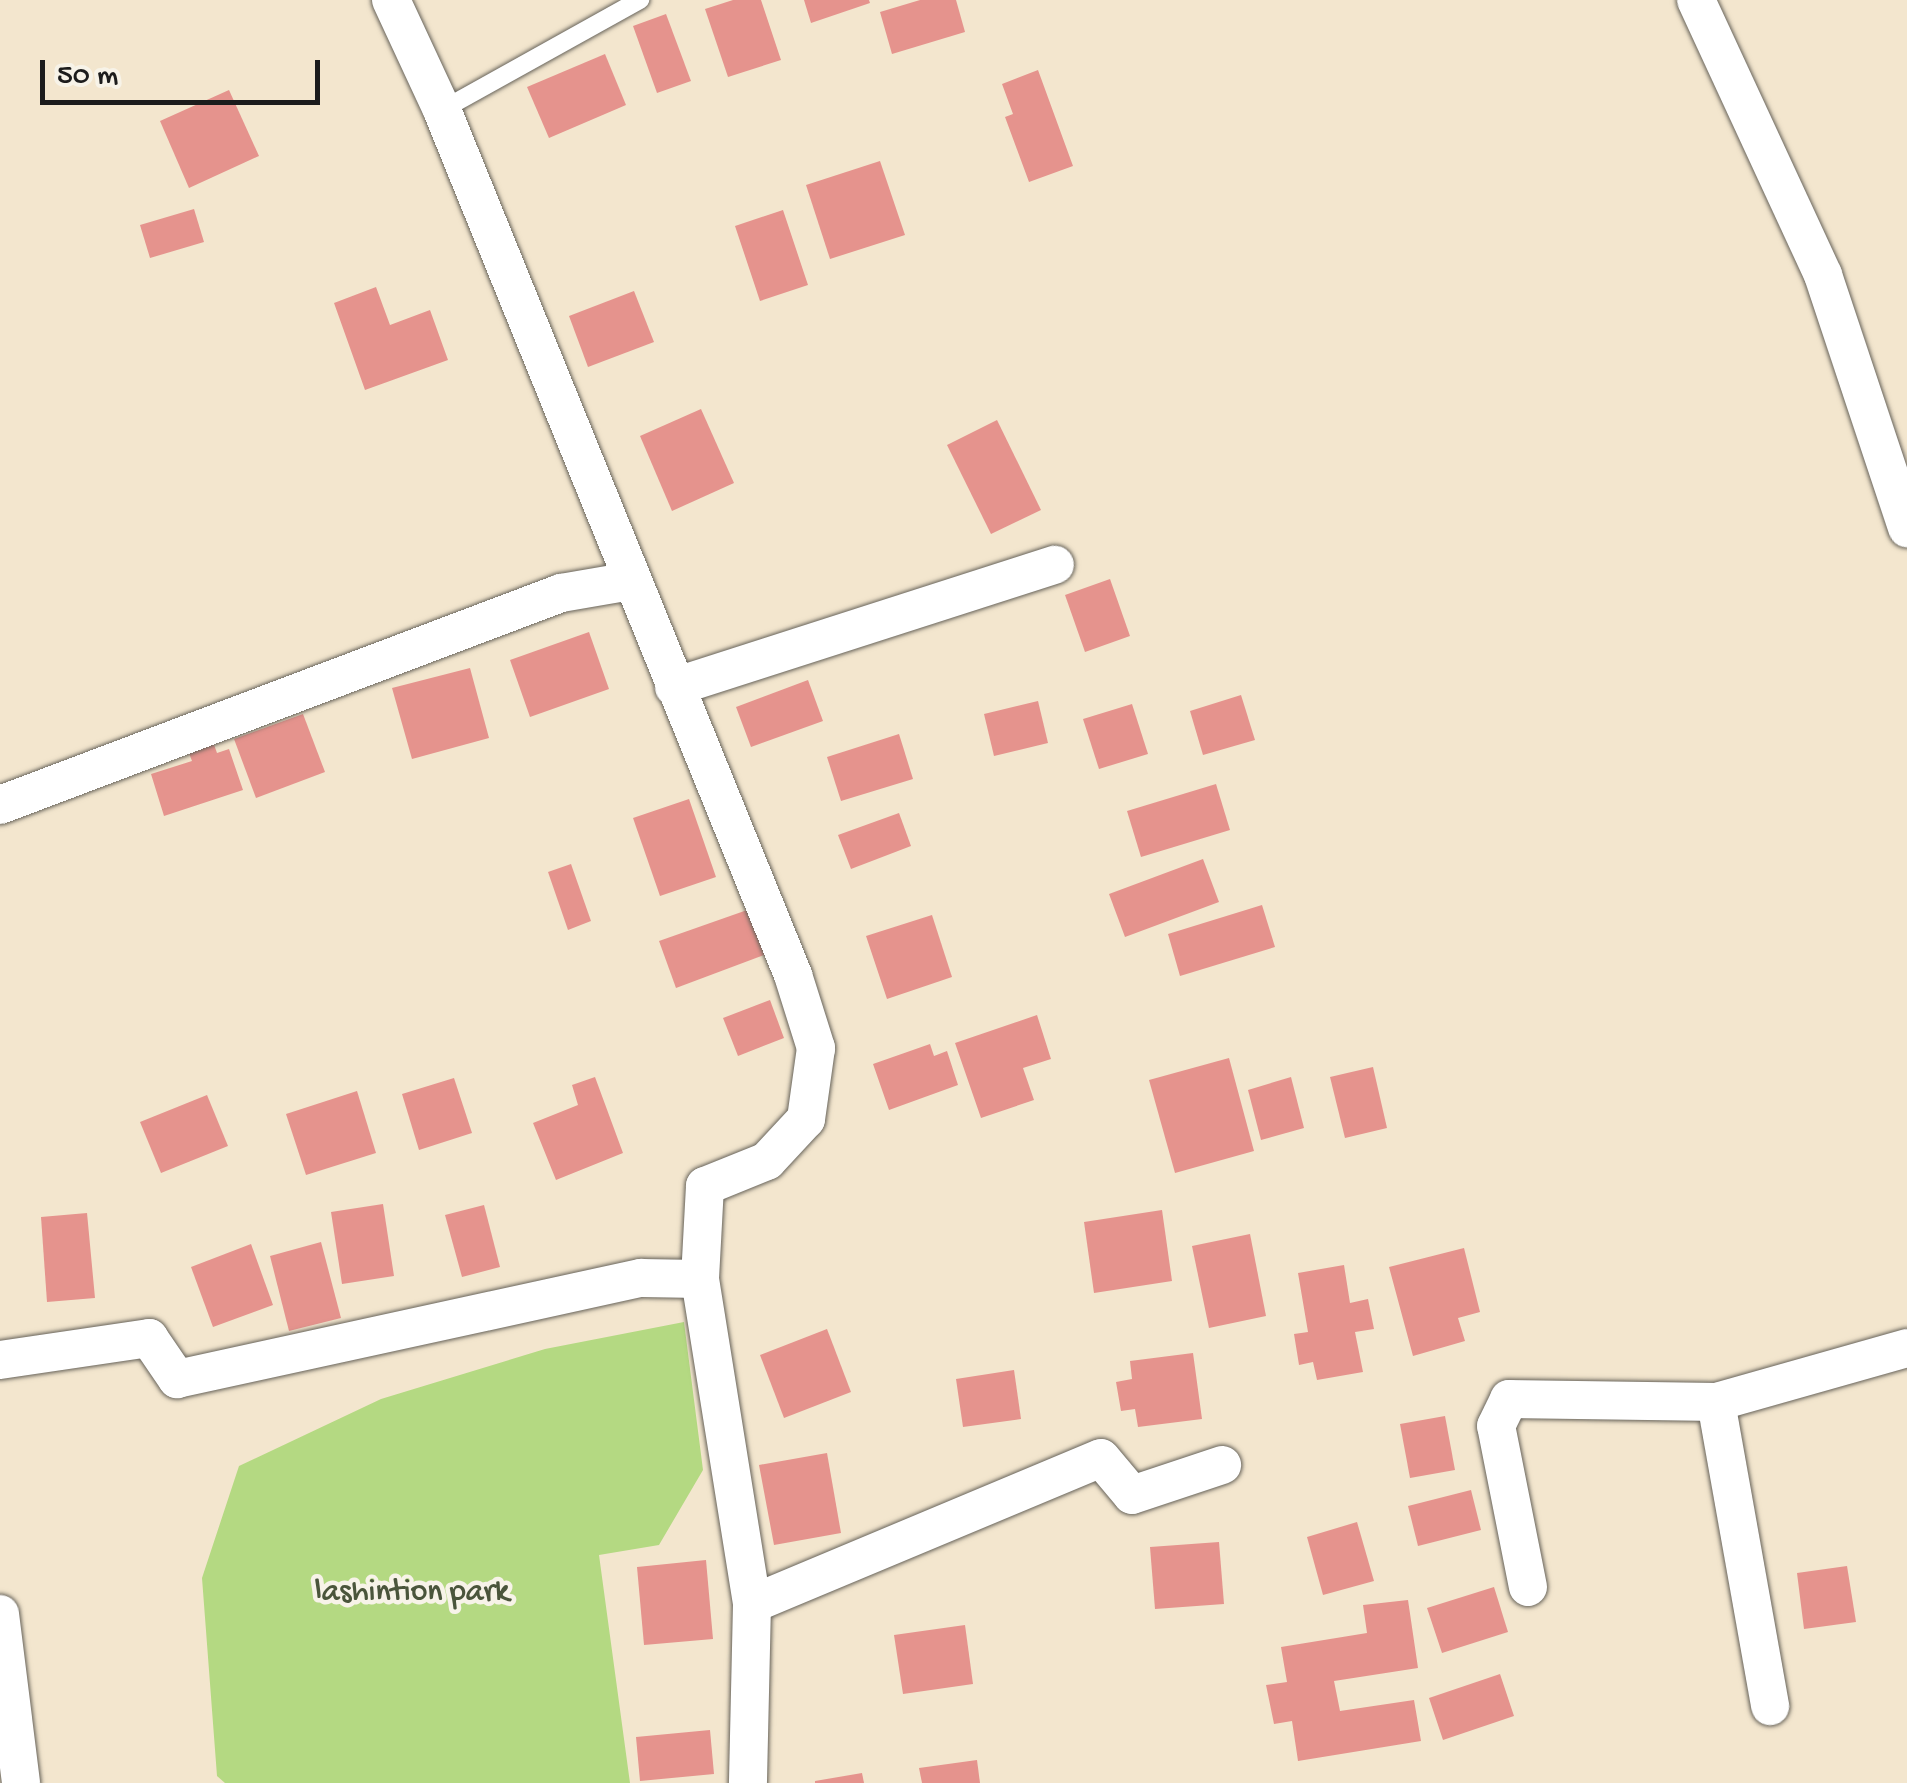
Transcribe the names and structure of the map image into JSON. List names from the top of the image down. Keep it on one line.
{"parks":["lashintion park"],"scale_bar":"50 m"}
